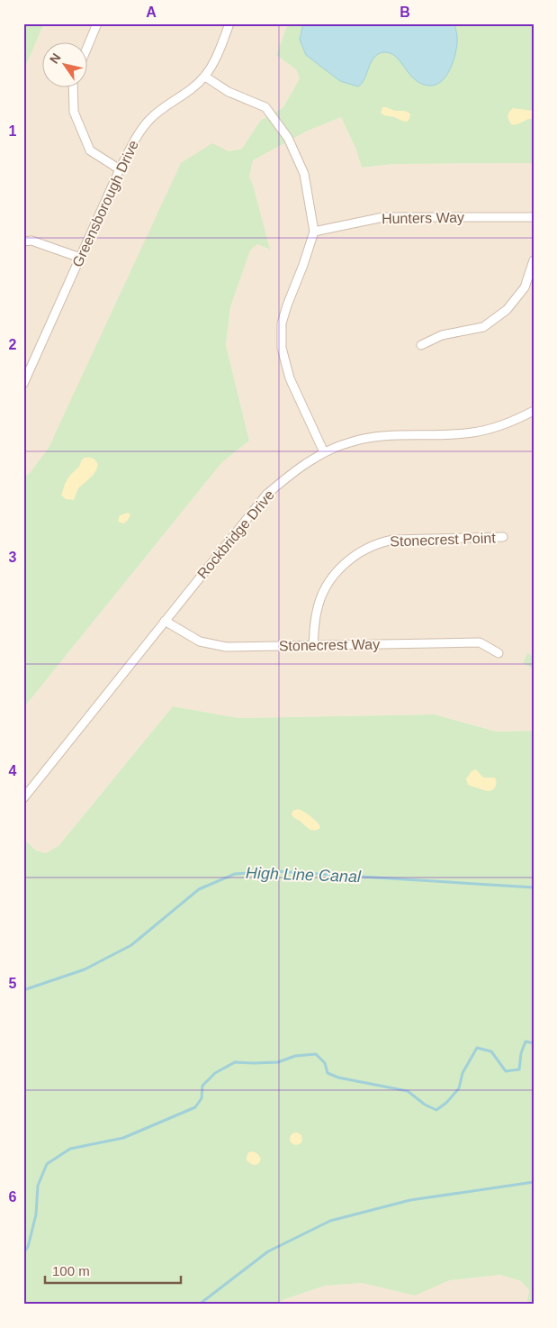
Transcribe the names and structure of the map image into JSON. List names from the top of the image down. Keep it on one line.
{"streets":{"street":["Greensborough Drive","Hunters Way","Rockbridge Drive","Stonecrest Point","Stonecrest Way"]},"crossings":[["Rockbridge Drive","Stonecrest Way"],["Stonecrest Point","Stonecrest Way"]],"water":["High Line Canal"],"scale_bar":"100 m","north":"top left","grid":{"columns":["A","B"],"rows":["1","2","3","4","5","6"]}}
